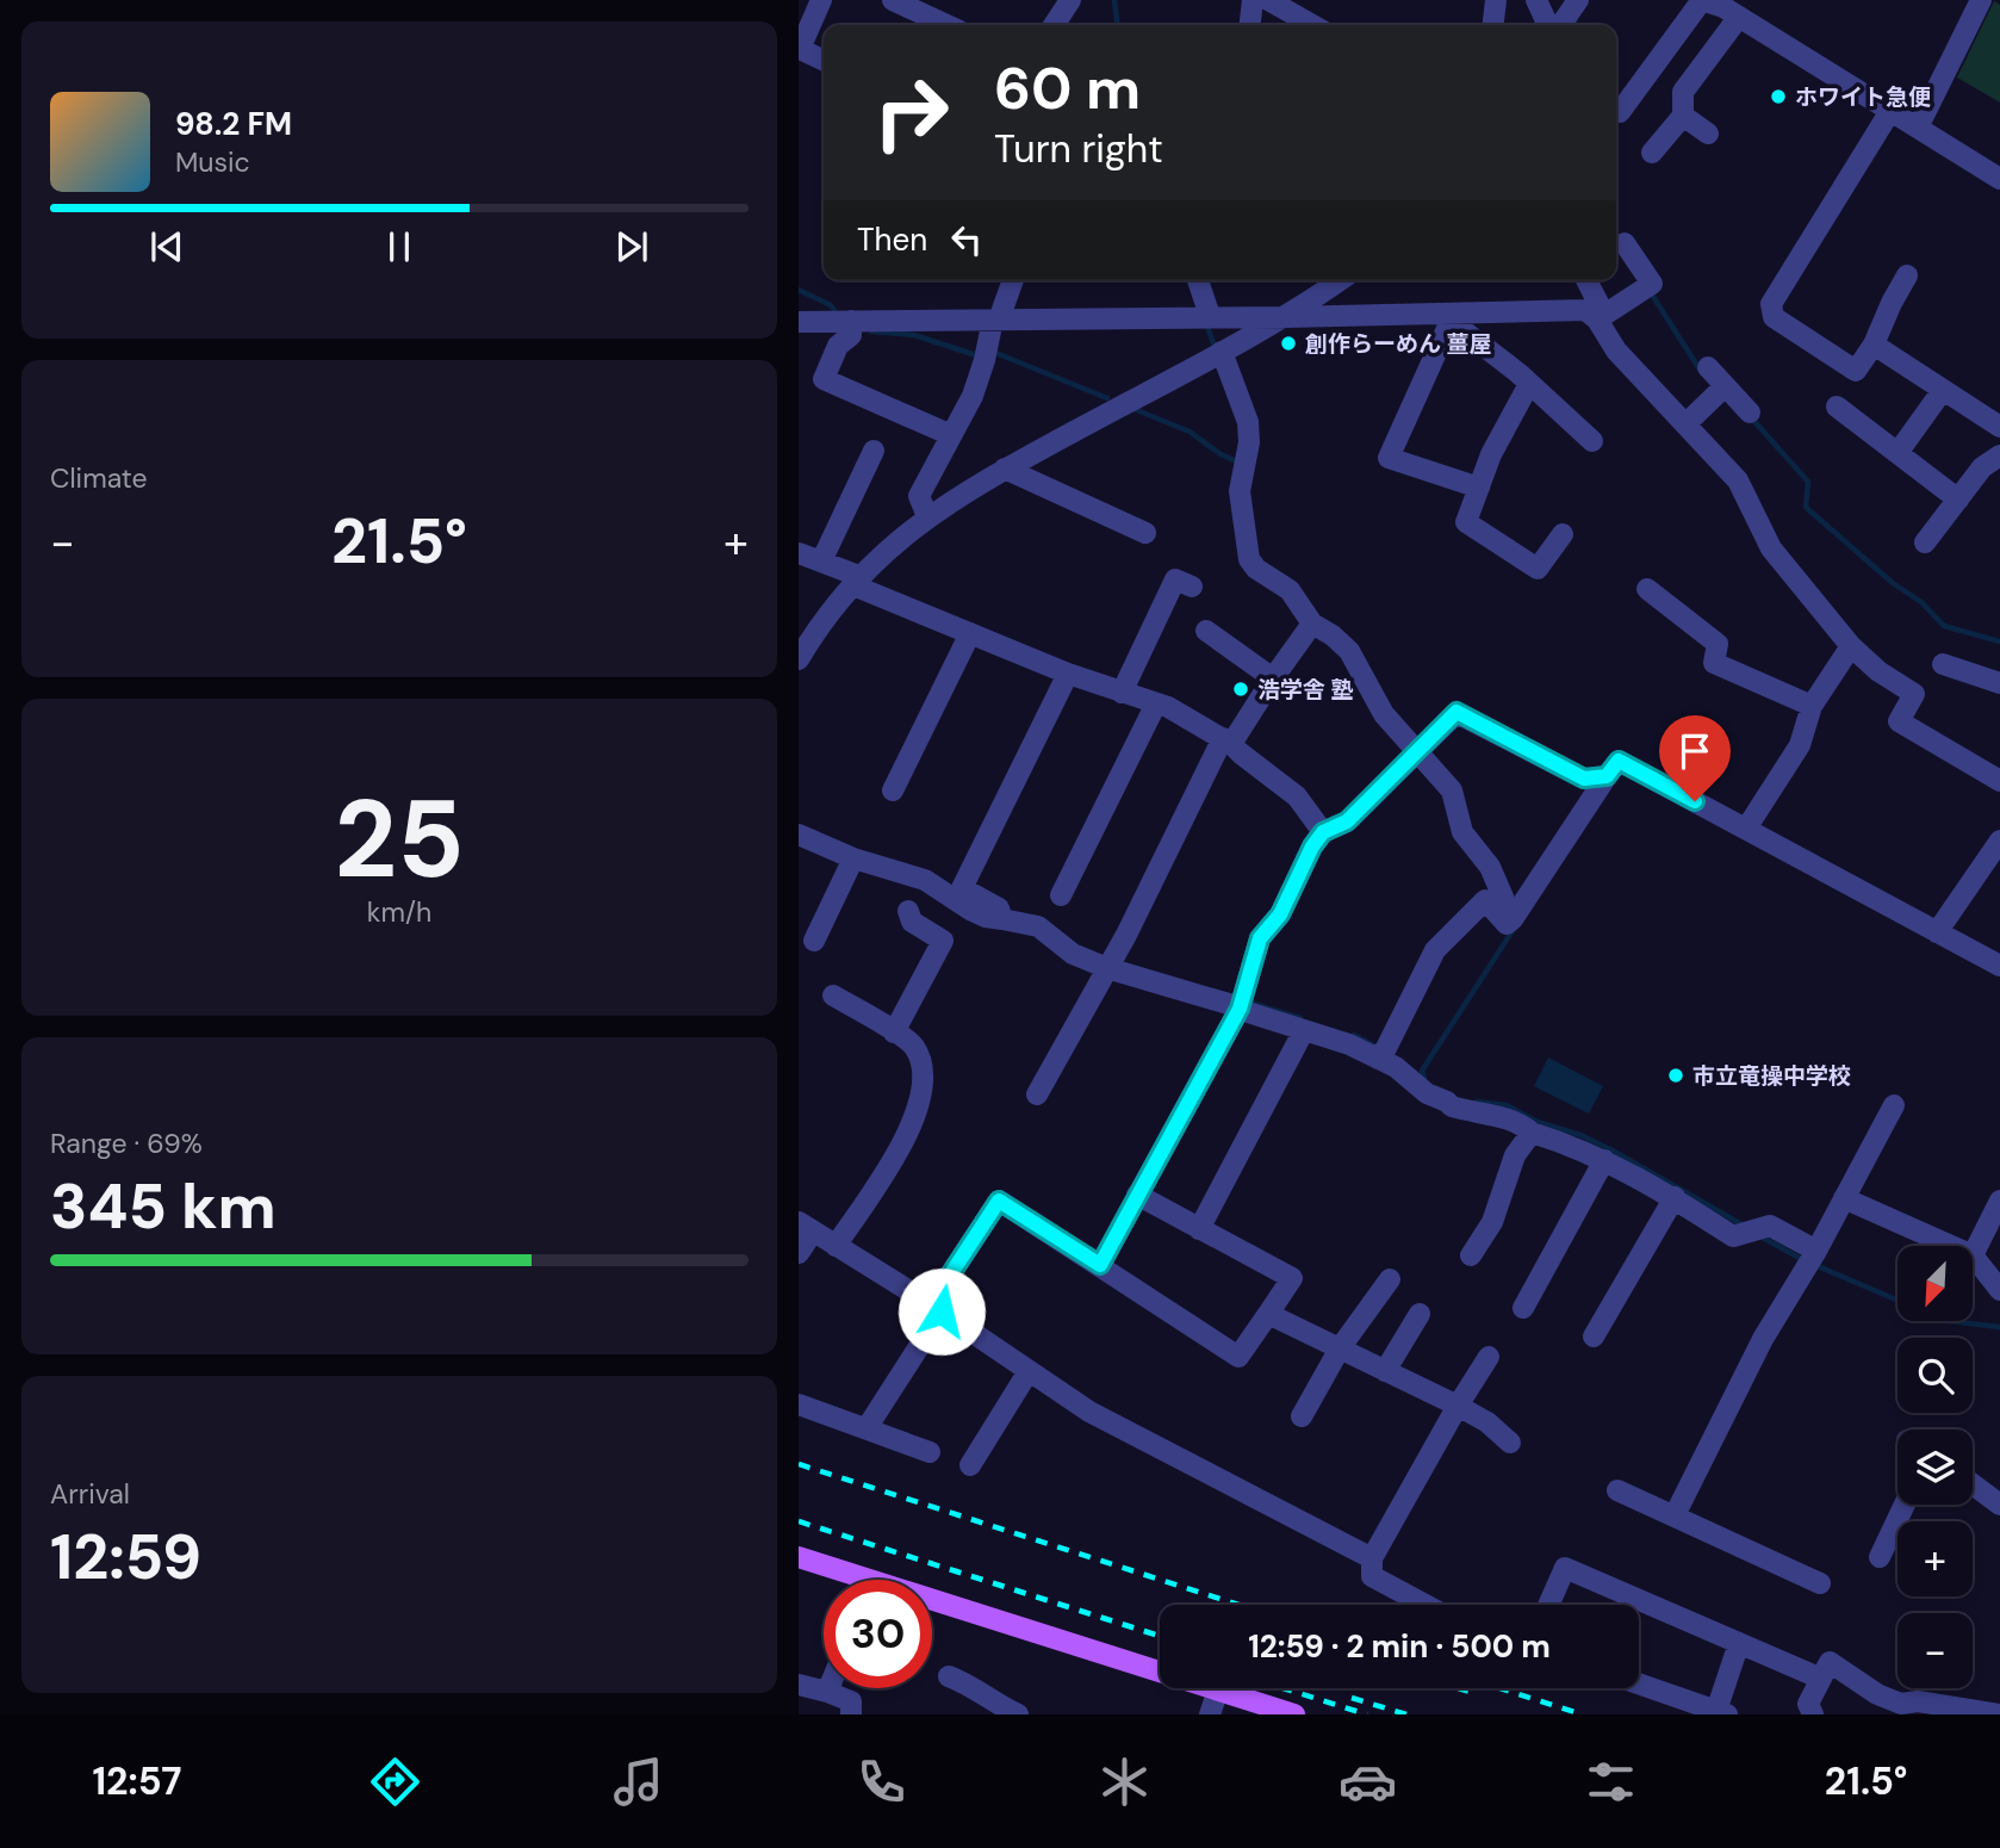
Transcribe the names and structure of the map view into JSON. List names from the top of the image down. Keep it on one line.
{"places":["ホワイト急便","創作らーめん 薑屋","浩学舎 塾","市立竜操中学校"],"north":"bottom left","page":{"turn":["60 m","Turn right"],"song":["98.2 FM","Music"],"then":"Then","tile":["Climate",["25","km/h"],["Range · 69%","345 km"],["Arrival","12:59"]],"heat":["−","21.5°","+"],"map_buttons":["+","−"],"limit":"30","trip":"12:59 · 2 min · 500 m","tabs":["12:57","21.5°"]}}
